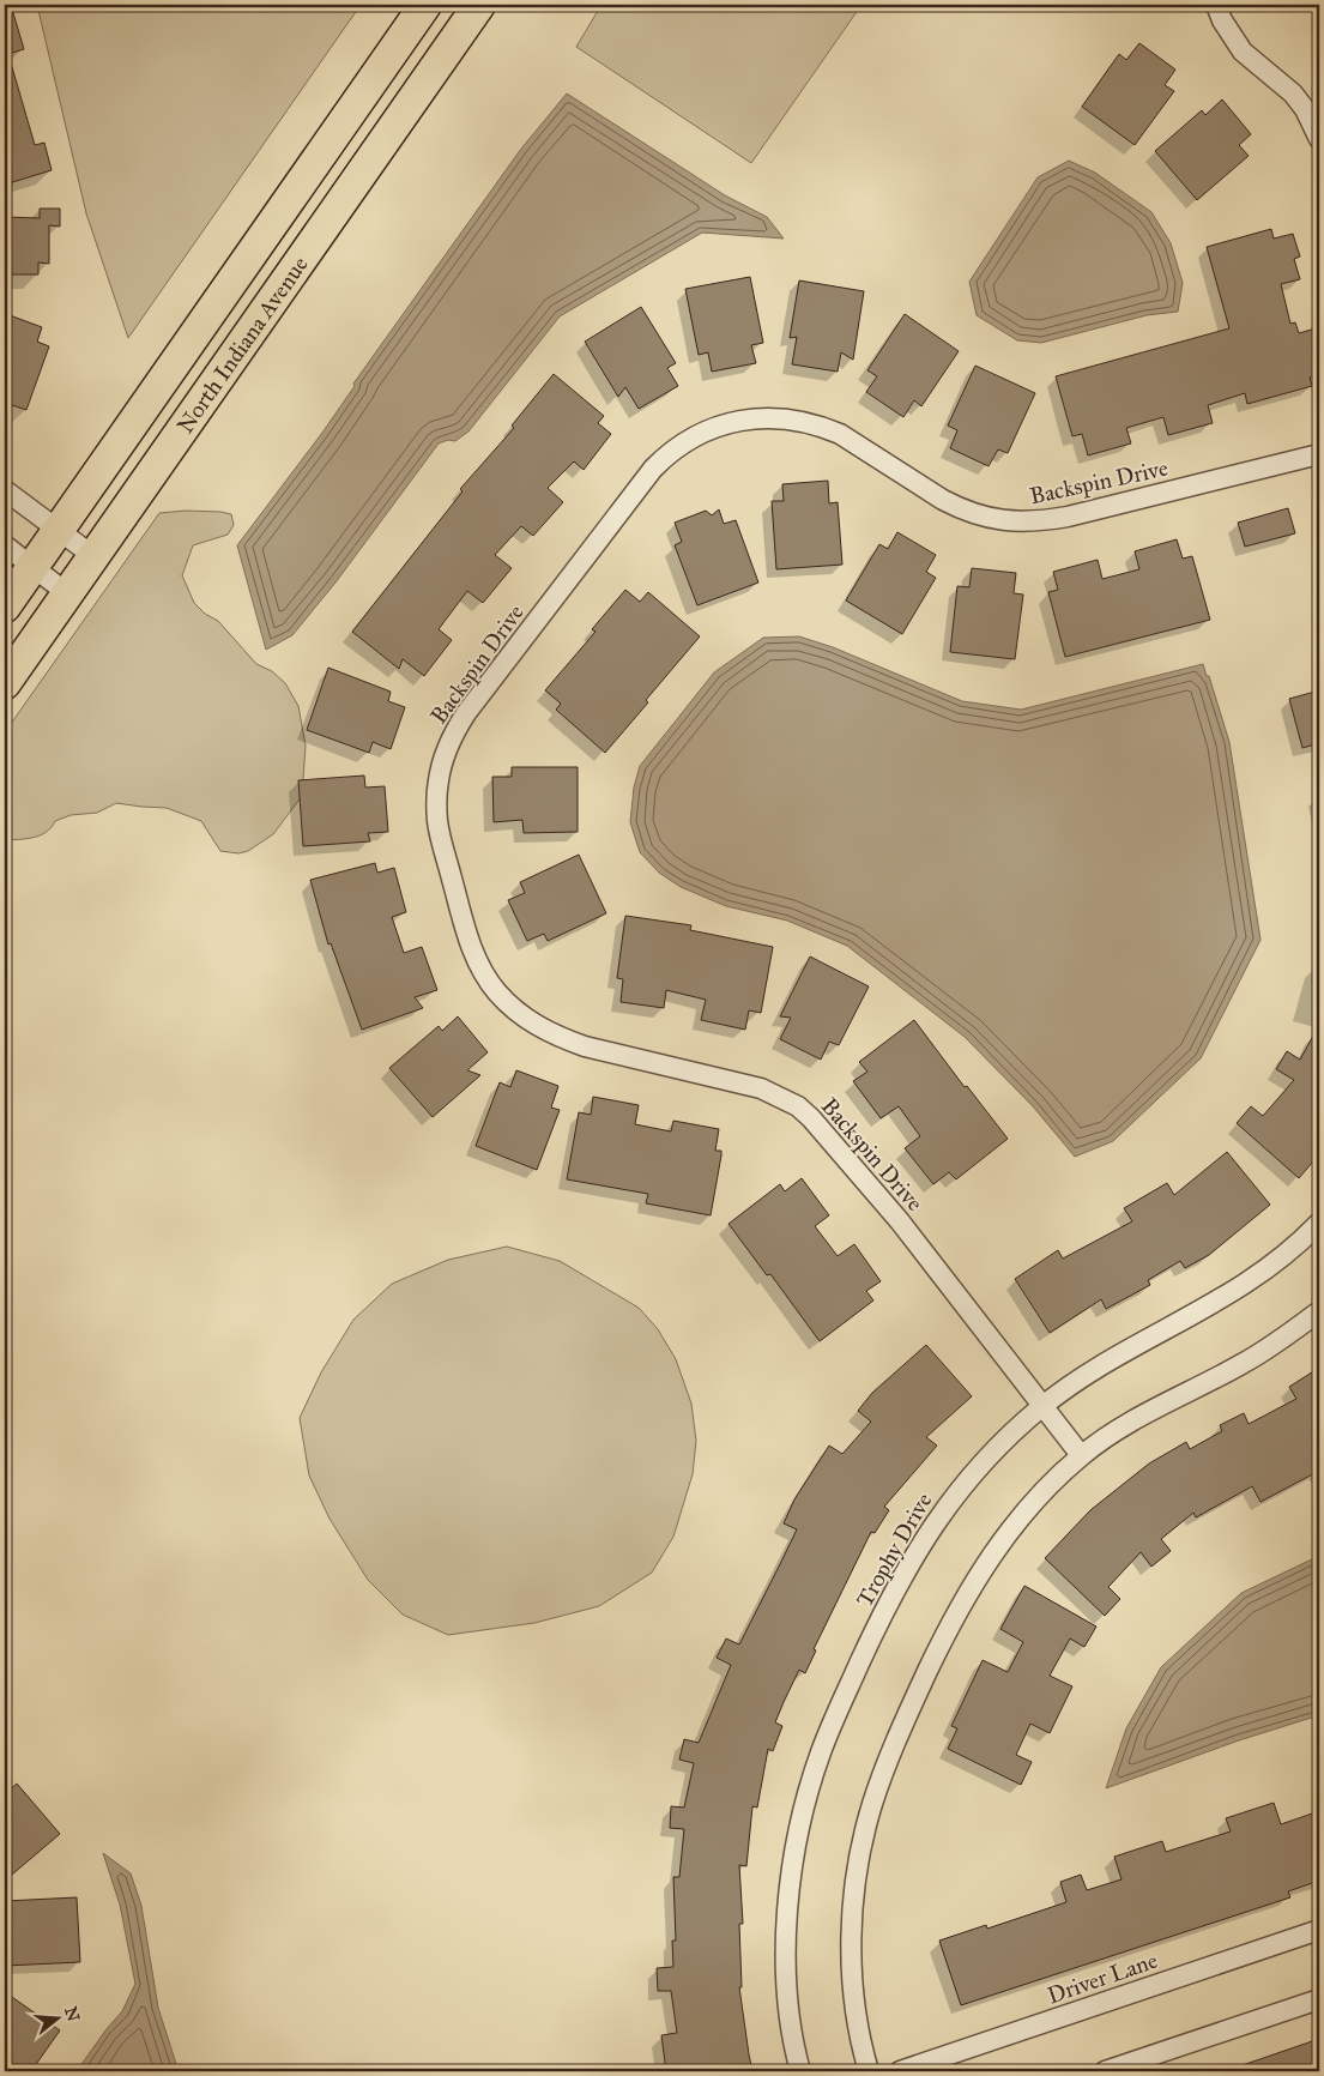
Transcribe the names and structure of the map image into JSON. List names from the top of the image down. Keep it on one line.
{"streets":{"main road":["North Indiana Avenue"],"street":["Backspin Drive","Trophy Drive","Driver Lane"]},"crossings":[["Backspin Drive","Trophy Drive"]],"north":"right"}
